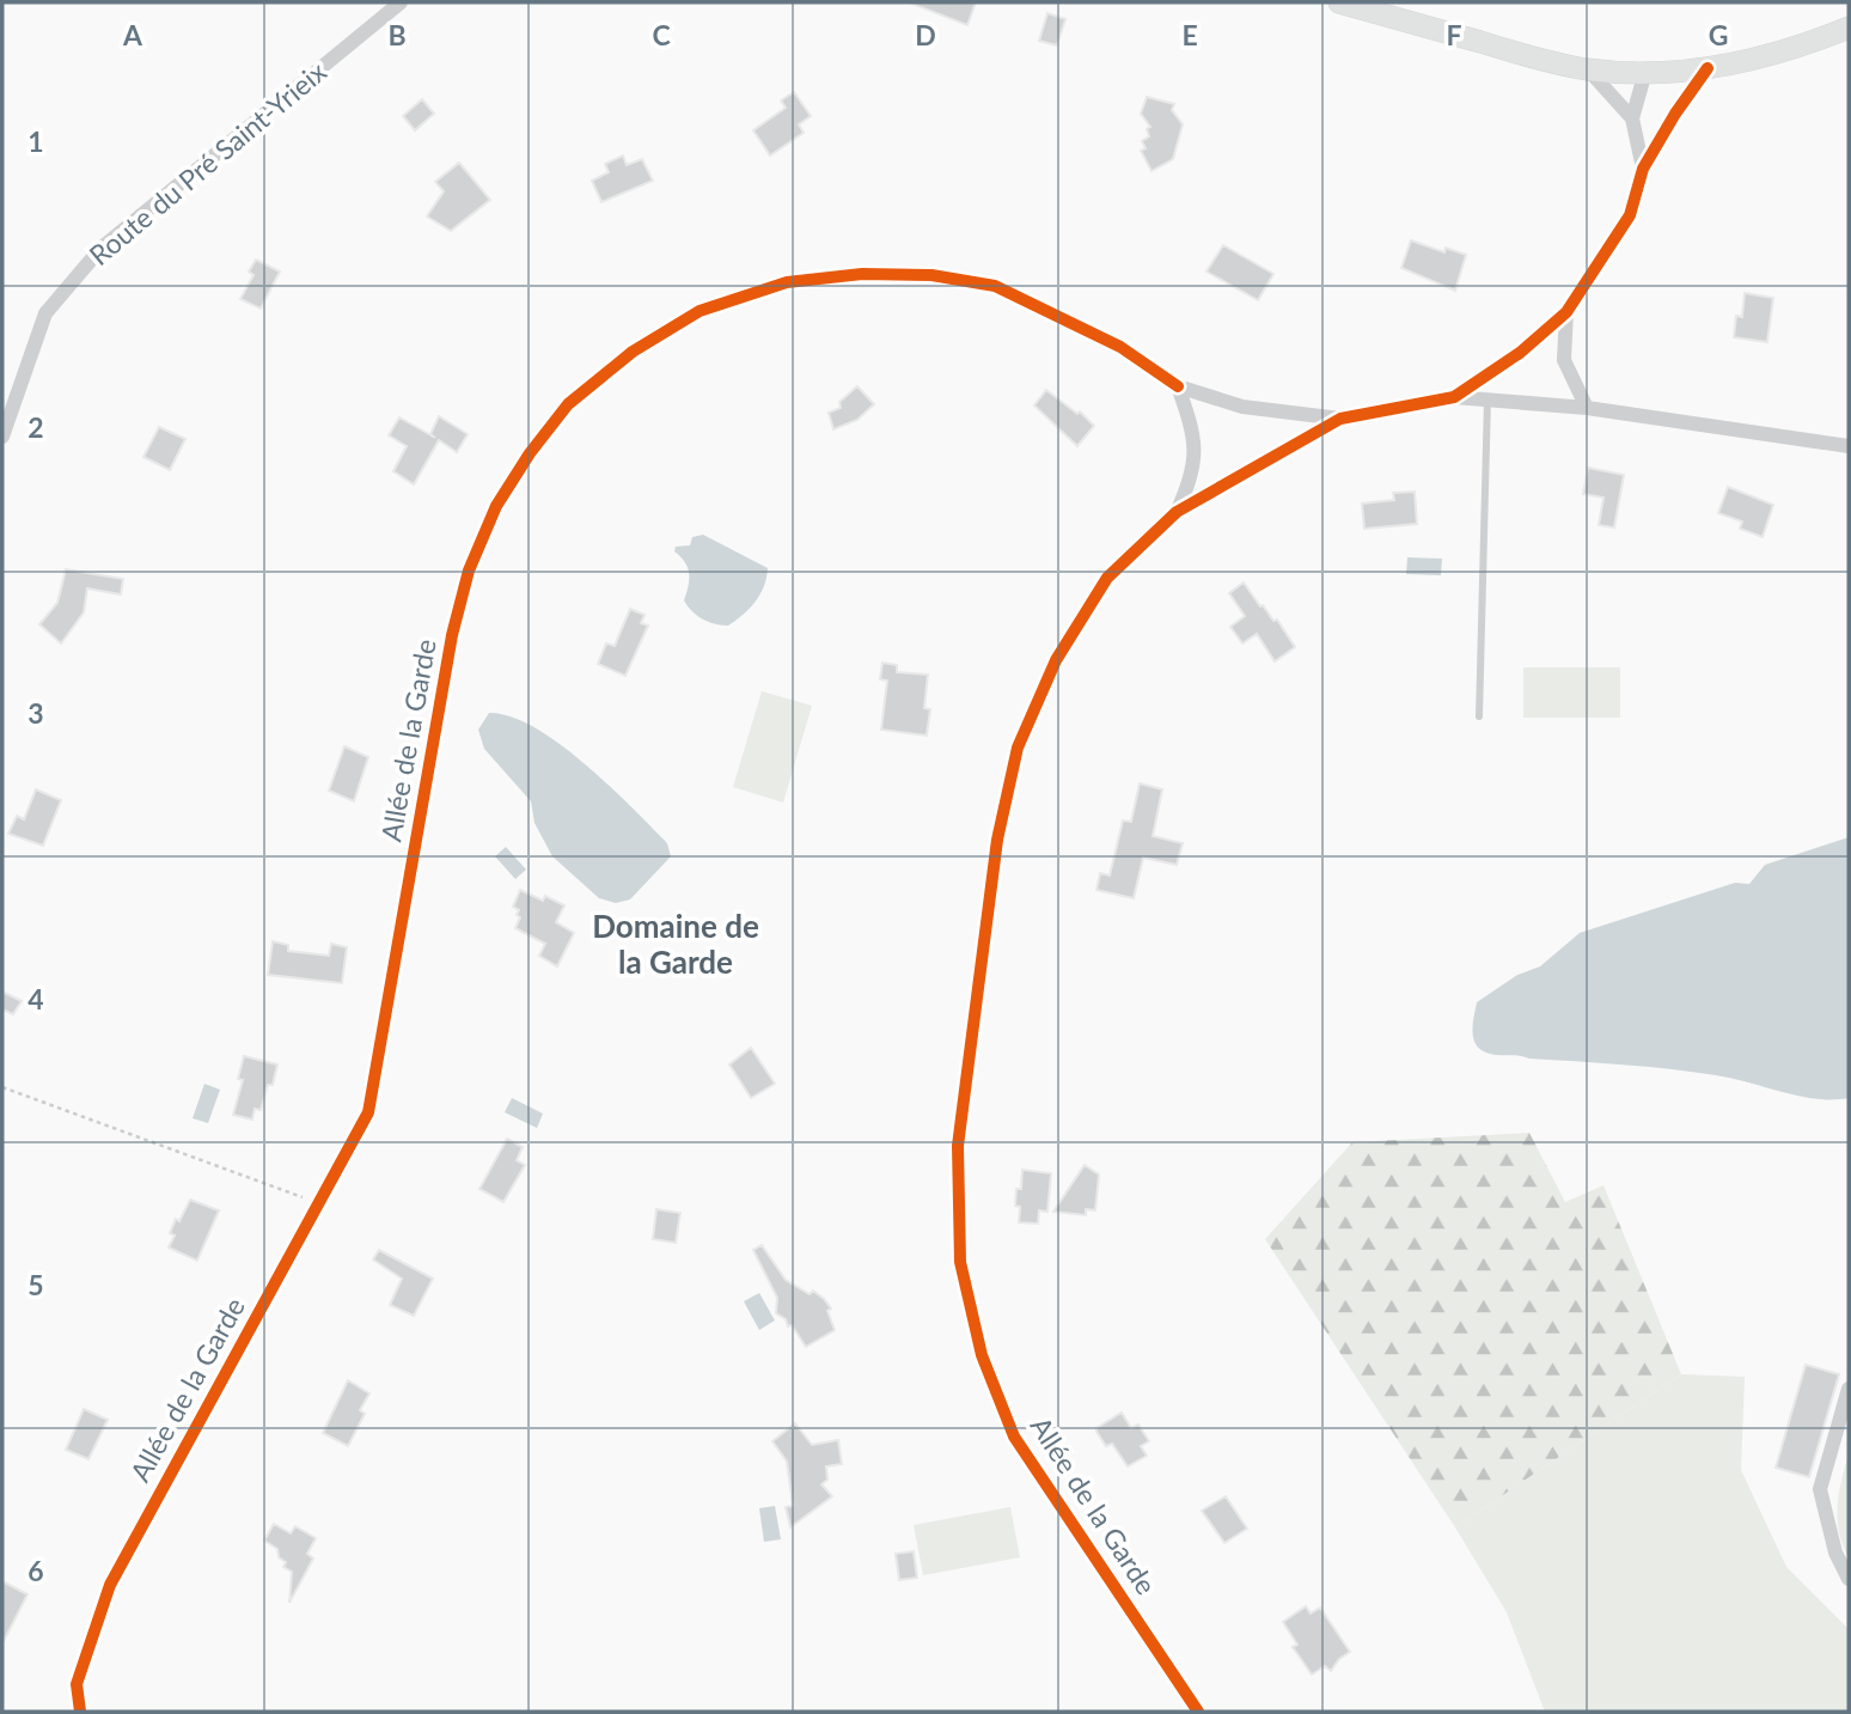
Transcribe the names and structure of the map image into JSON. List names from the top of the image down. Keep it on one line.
{"streets":{"street":["Route du Pré Saint-Yrieix","Allée de la Garde"]},"districts":["Domaine de la Garde"],"grid":{"columns":["A","B","C","D","E","F","G"],"rows":["1","2","3","4","5","6"]}}
